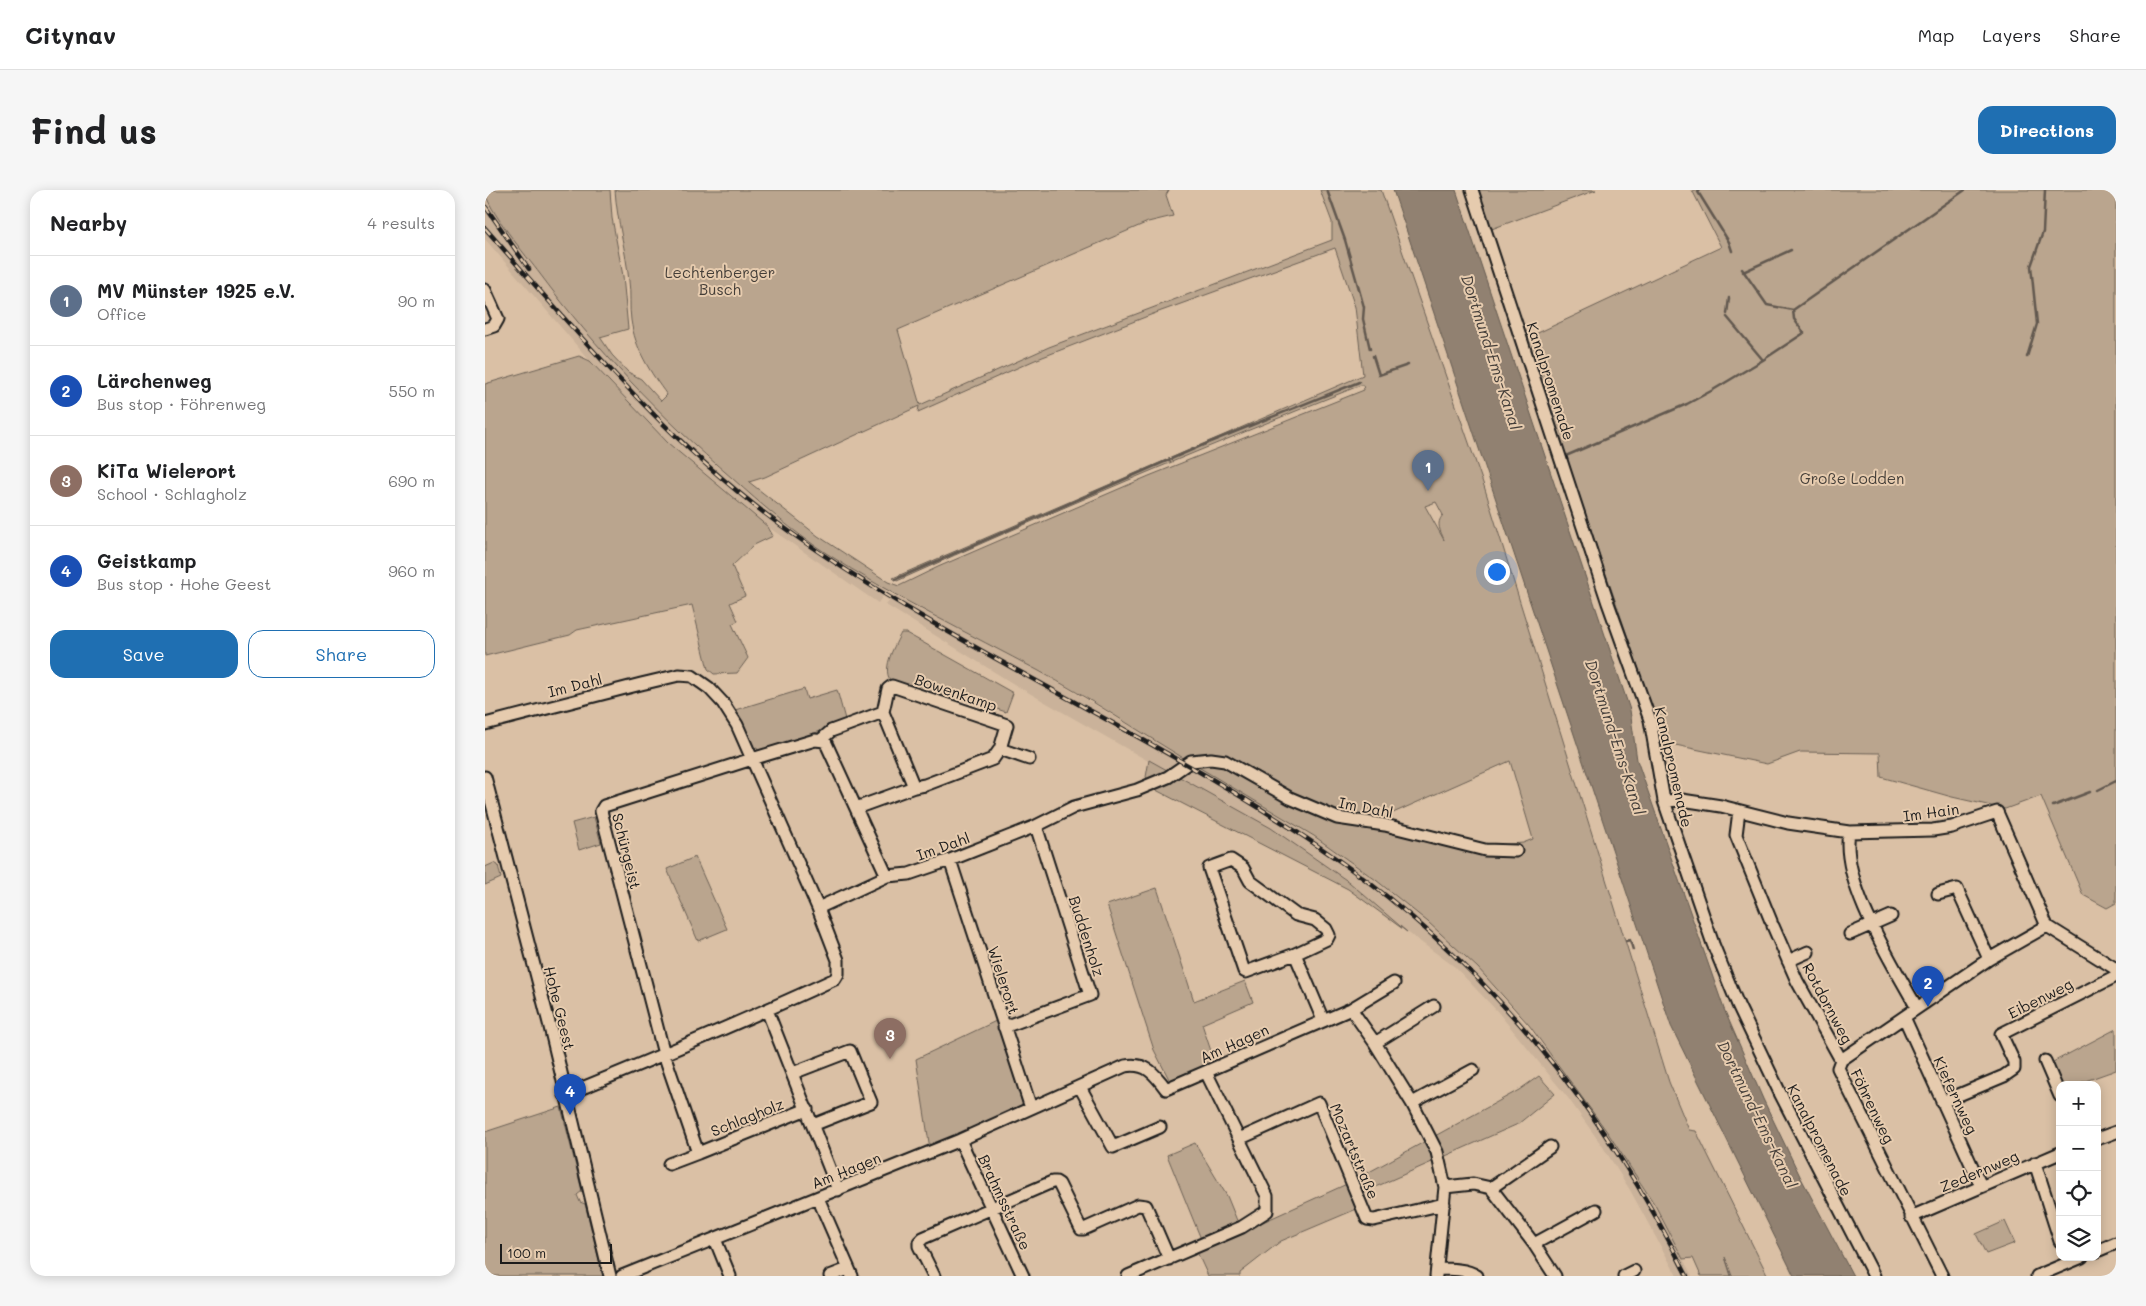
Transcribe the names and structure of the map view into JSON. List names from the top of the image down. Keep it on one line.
{"streets":{"street":["Kanalpromenade","Im Dahl","Bowenkamp","Im Hain","Schürgeist","Buddenholz","Wielerort","Eibenweg","Rotdornweg","Hohe Geest","Am Hagen","Kiefernweg","Föhrenweg","Schlagholz","Mozartstraße","Zedernweg","Brahmsstraße"]},"crossings":[["Kanalpromenade","Im Hain"],["Im Dahl","Schürgeist"],["Im Dahl","Buddenholz"],["Im Dahl","Wielerort"],["Im Dahl","Schlagholz"],["Im Hain","Rotdornweg"],["Im Hain","Föhrenweg"],["Schürgeist","Schlagholz"],["Buddenholz","Wielerort"],["Wielerort","Am Hagen"],["Eibenweg","Kiefernweg"],["Rotdornweg","Föhrenweg"],["Am Hagen","Schlagholz"],["Am Hagen","Brahmsstraße"],["Kiefernweg","Föhrenweg"],["Kiefernweg","Zedernweg"],["Föhrenweg","Zedernweg"]],"water":["Dortmund-Ems-Kanal"],"parks":["Lechtenberger Busch","Große Lodden"],"scale_bar":"100 m","page":{"header":"Citynav","nav":["Map","Layers","Share"],"buttons":["Directions",["Save","Share"]],"title":"Find us","heading":["Nearby","4 results"],"list":[{"mark":"1","name":"MV Münster 1925 e.V.","note":"Office","value":"90 m"},{"mark":"2","name":"Lärchenweg","note":"Bus stop · Föhrenweg","value":"550 m"},{"mark":"3","name":"KiTa Wielerort","note":"School · Schlagholz","value":"690 m"},{"mark":"4","name":"Geistkamp","note":"Bus stop · Hohe Geest","value":"960 m"}],"pins":["1","2","3","4"],"map_buttons":["+","−"],"scale":"100 m"}}
